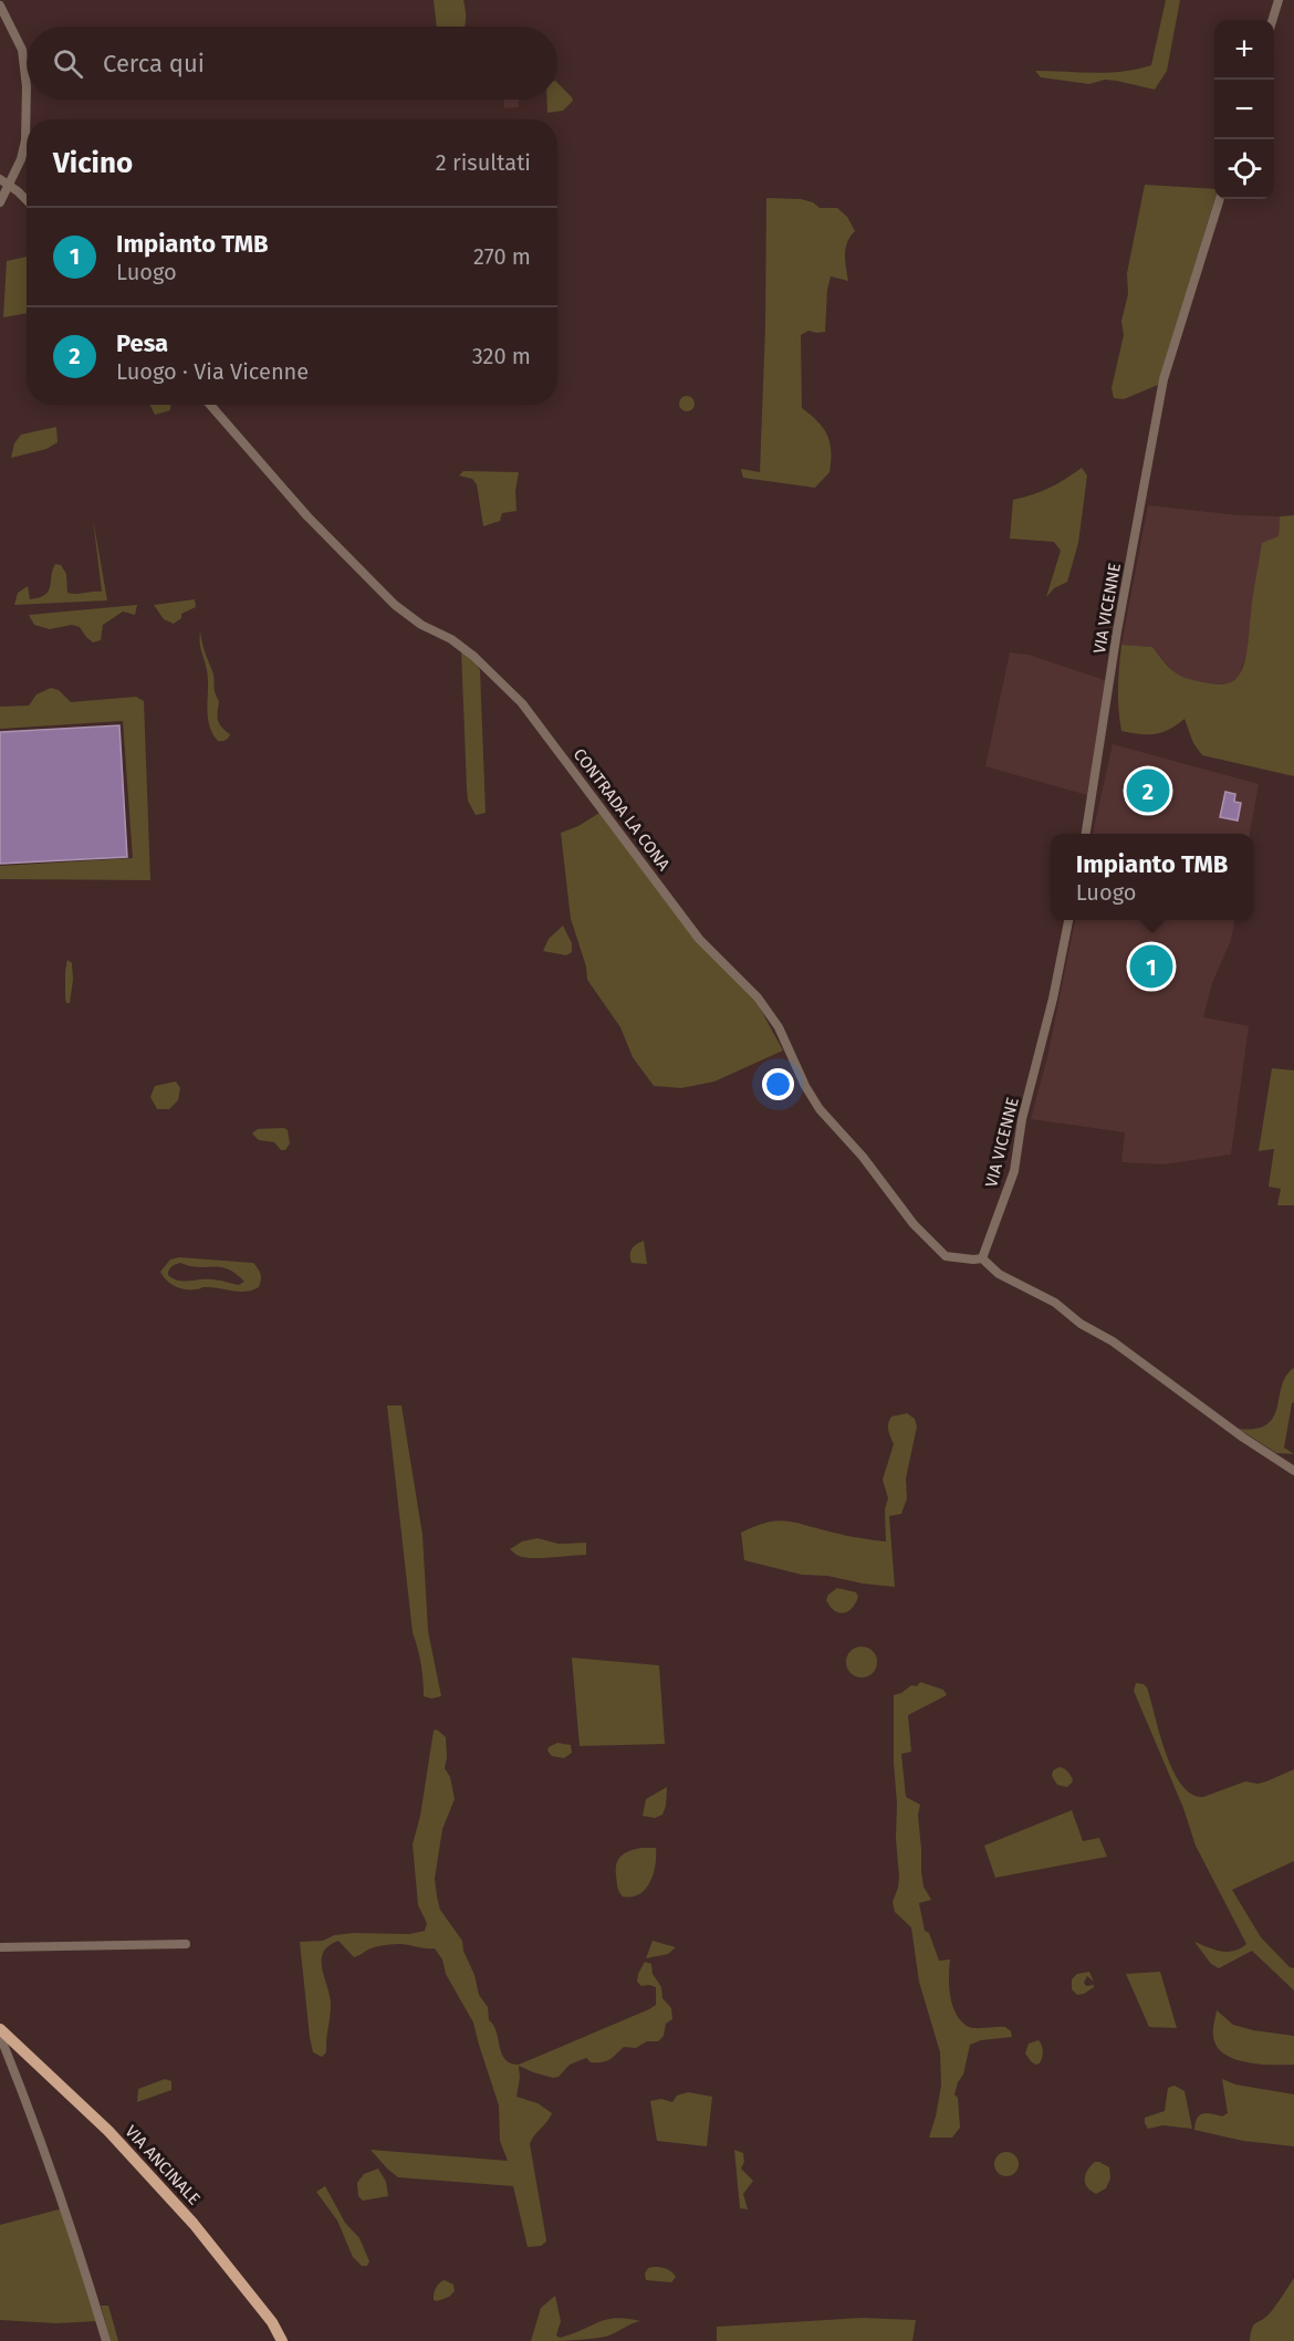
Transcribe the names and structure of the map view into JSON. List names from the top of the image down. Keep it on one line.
{"streets":{"main road":["VIA ANCINALE"],"street":["VIA VICENNE","CONTRADA LA CONA"]},"crossings":[["VIA VICENNE","CONTRADA LA CONA"]],"page":{"map_buttons":["+","−"],"search":"Cerca qui","heading":["Vicino","2 risultati"],"list":[{"mark":"1","name":"Impianto TMB","note":"Luogo","value":"270 m"},{"mark":"2","name":"Pesa","note":"Luogo · Via Vicenne","value":"320 m"}],"pins":["2","1"],"popup":["Impianto TMB","Luogo"]}}
